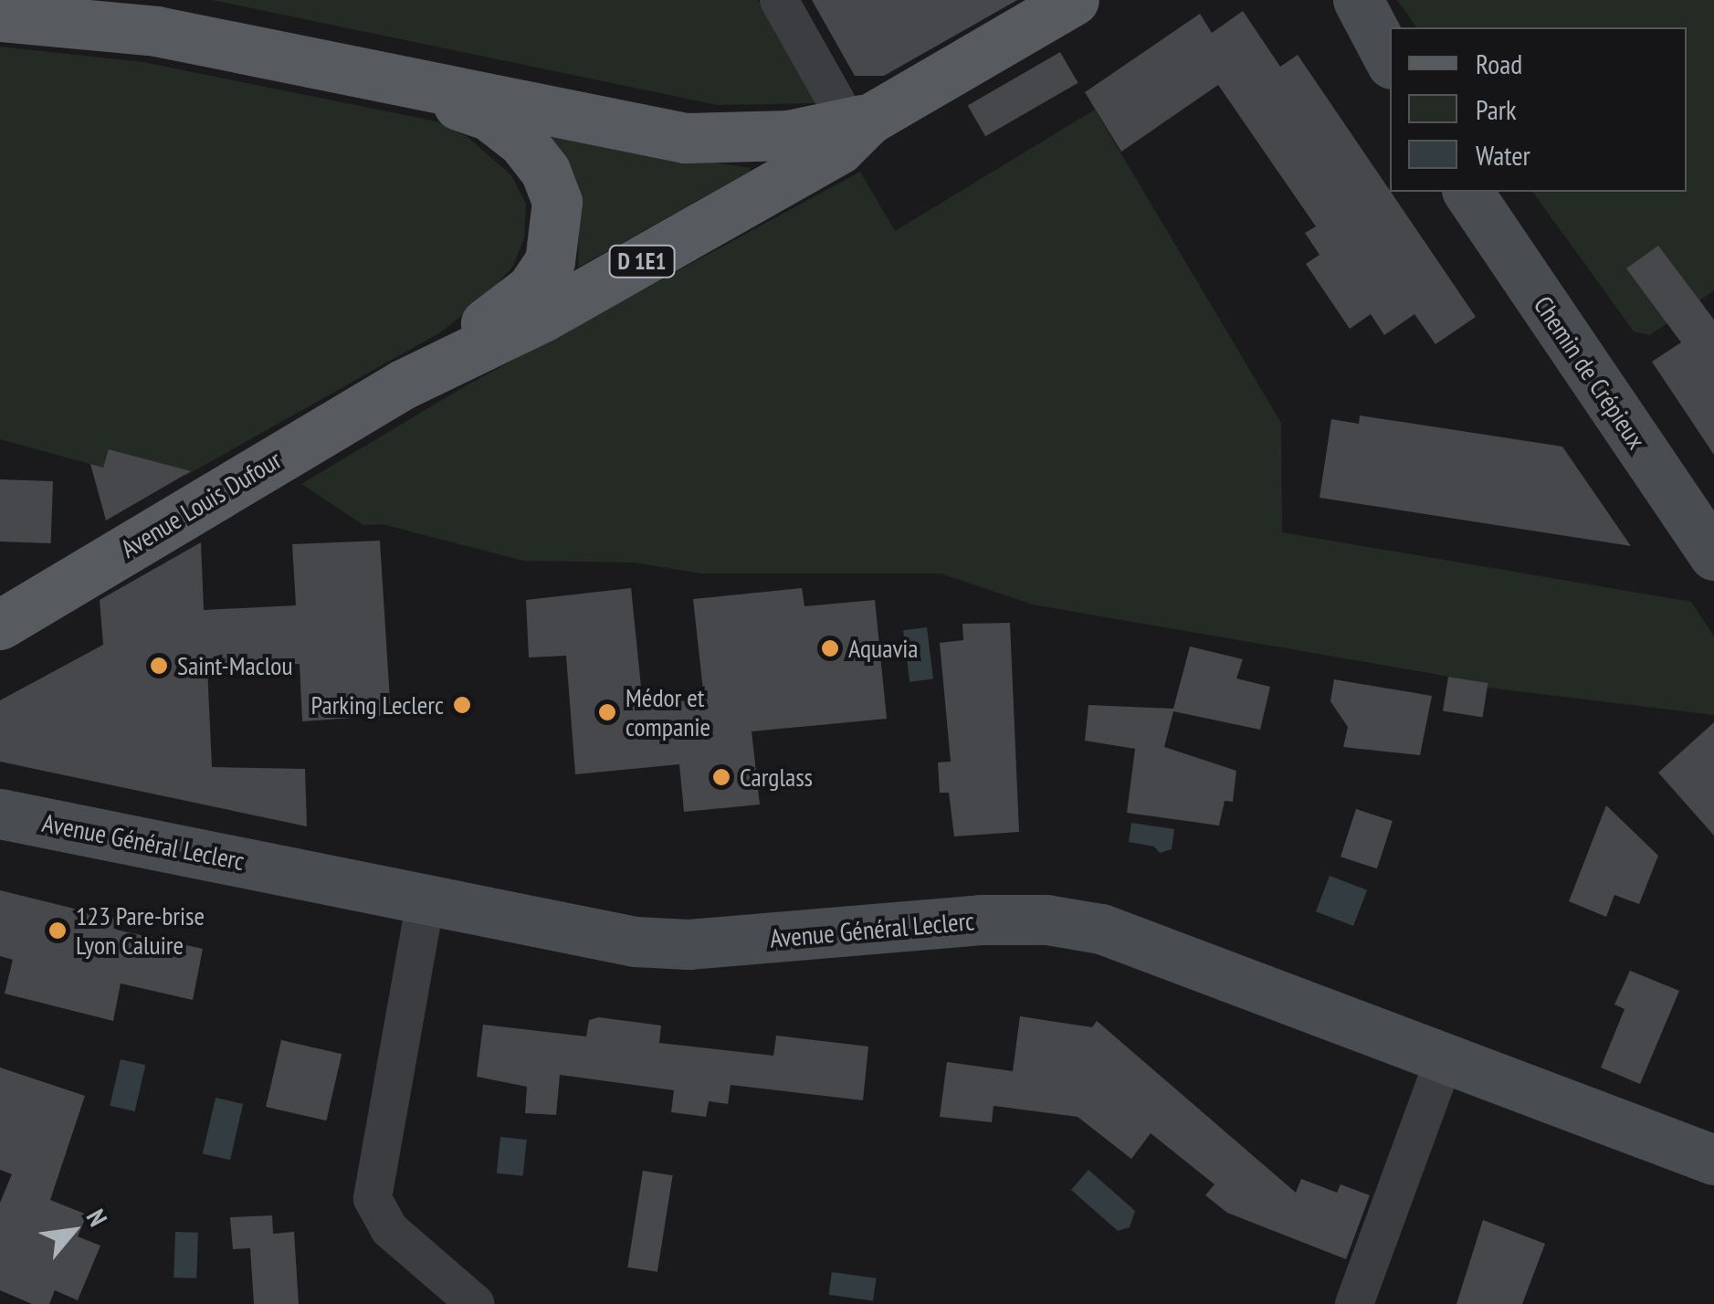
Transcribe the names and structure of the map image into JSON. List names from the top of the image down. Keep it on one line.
{"streets":{"main road":["D 1E1","Chemin de Crépieux","Avenue Louis Dufour","Avenue Général Leclerc"]},"crossings":[["D 1E1","Avenue Louis Dufour"]],"places":["Aquavia","Saint-Maclou","Parking Leclerc","Médor et companie","Carglass","123 Pare-brise Lyon Caluire"],"legend":["Road","Park","Water"],"north":"top right"}
